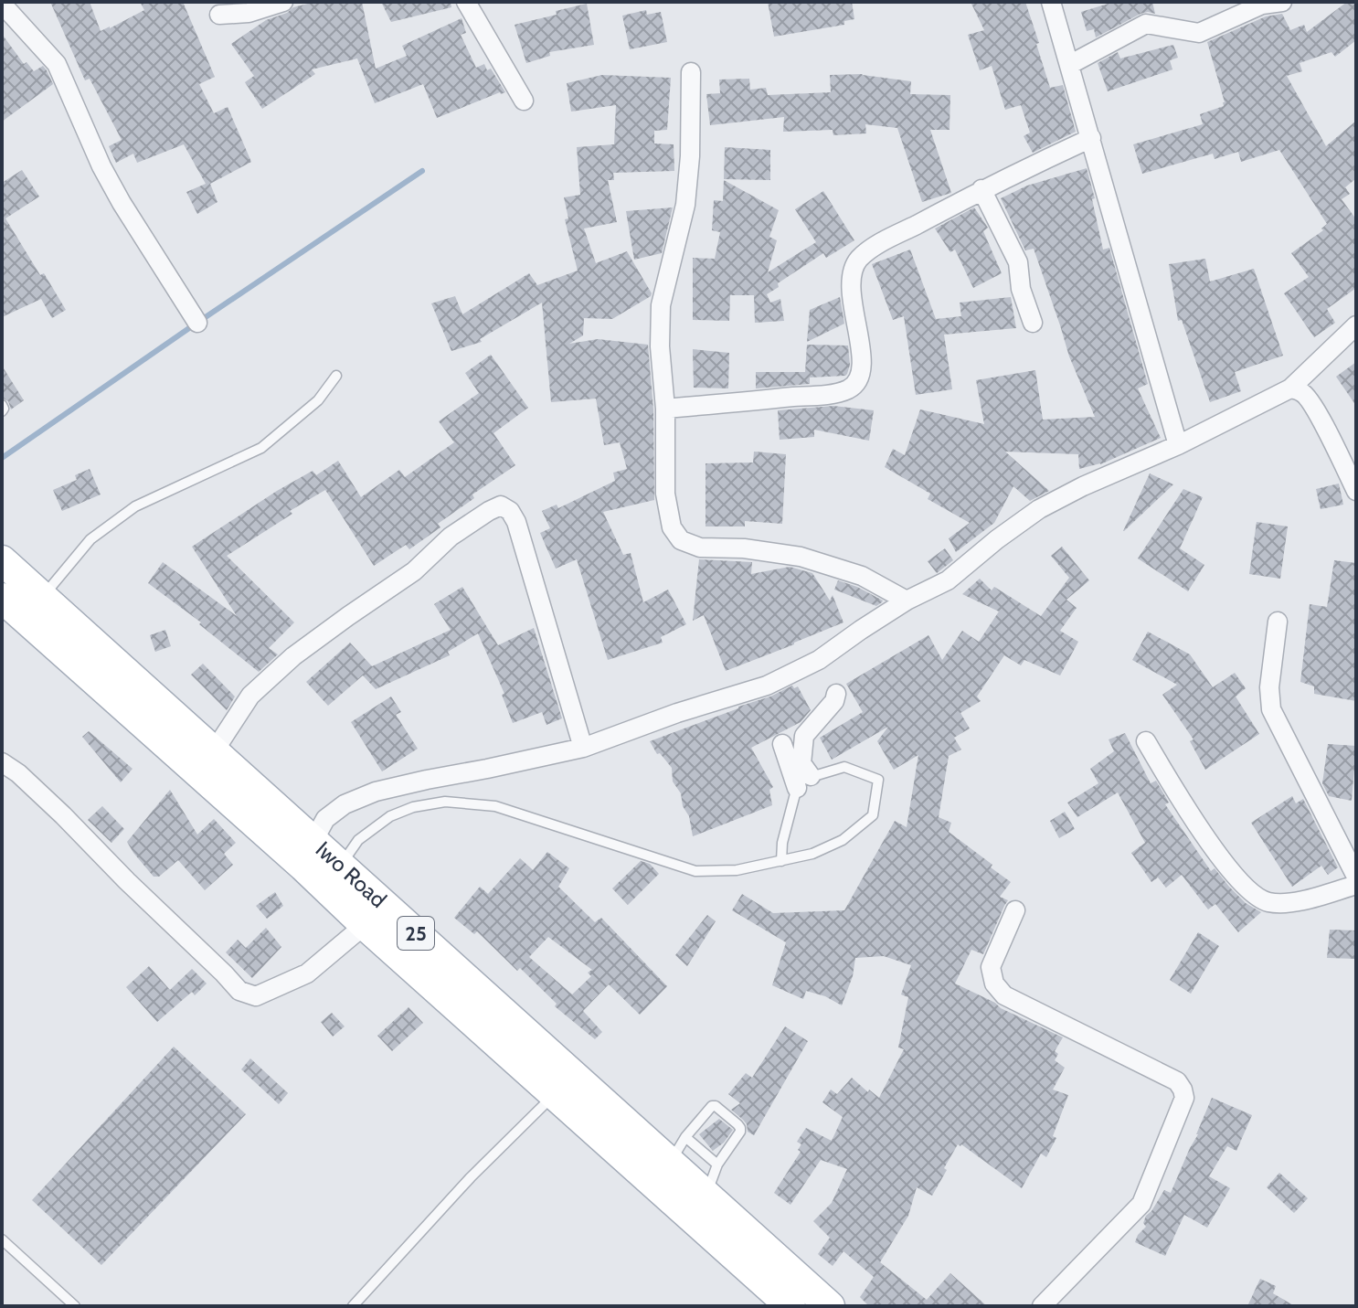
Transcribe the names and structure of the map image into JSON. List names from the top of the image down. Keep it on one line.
{"streets":{"main road":["Iwo Road","25"]}}
